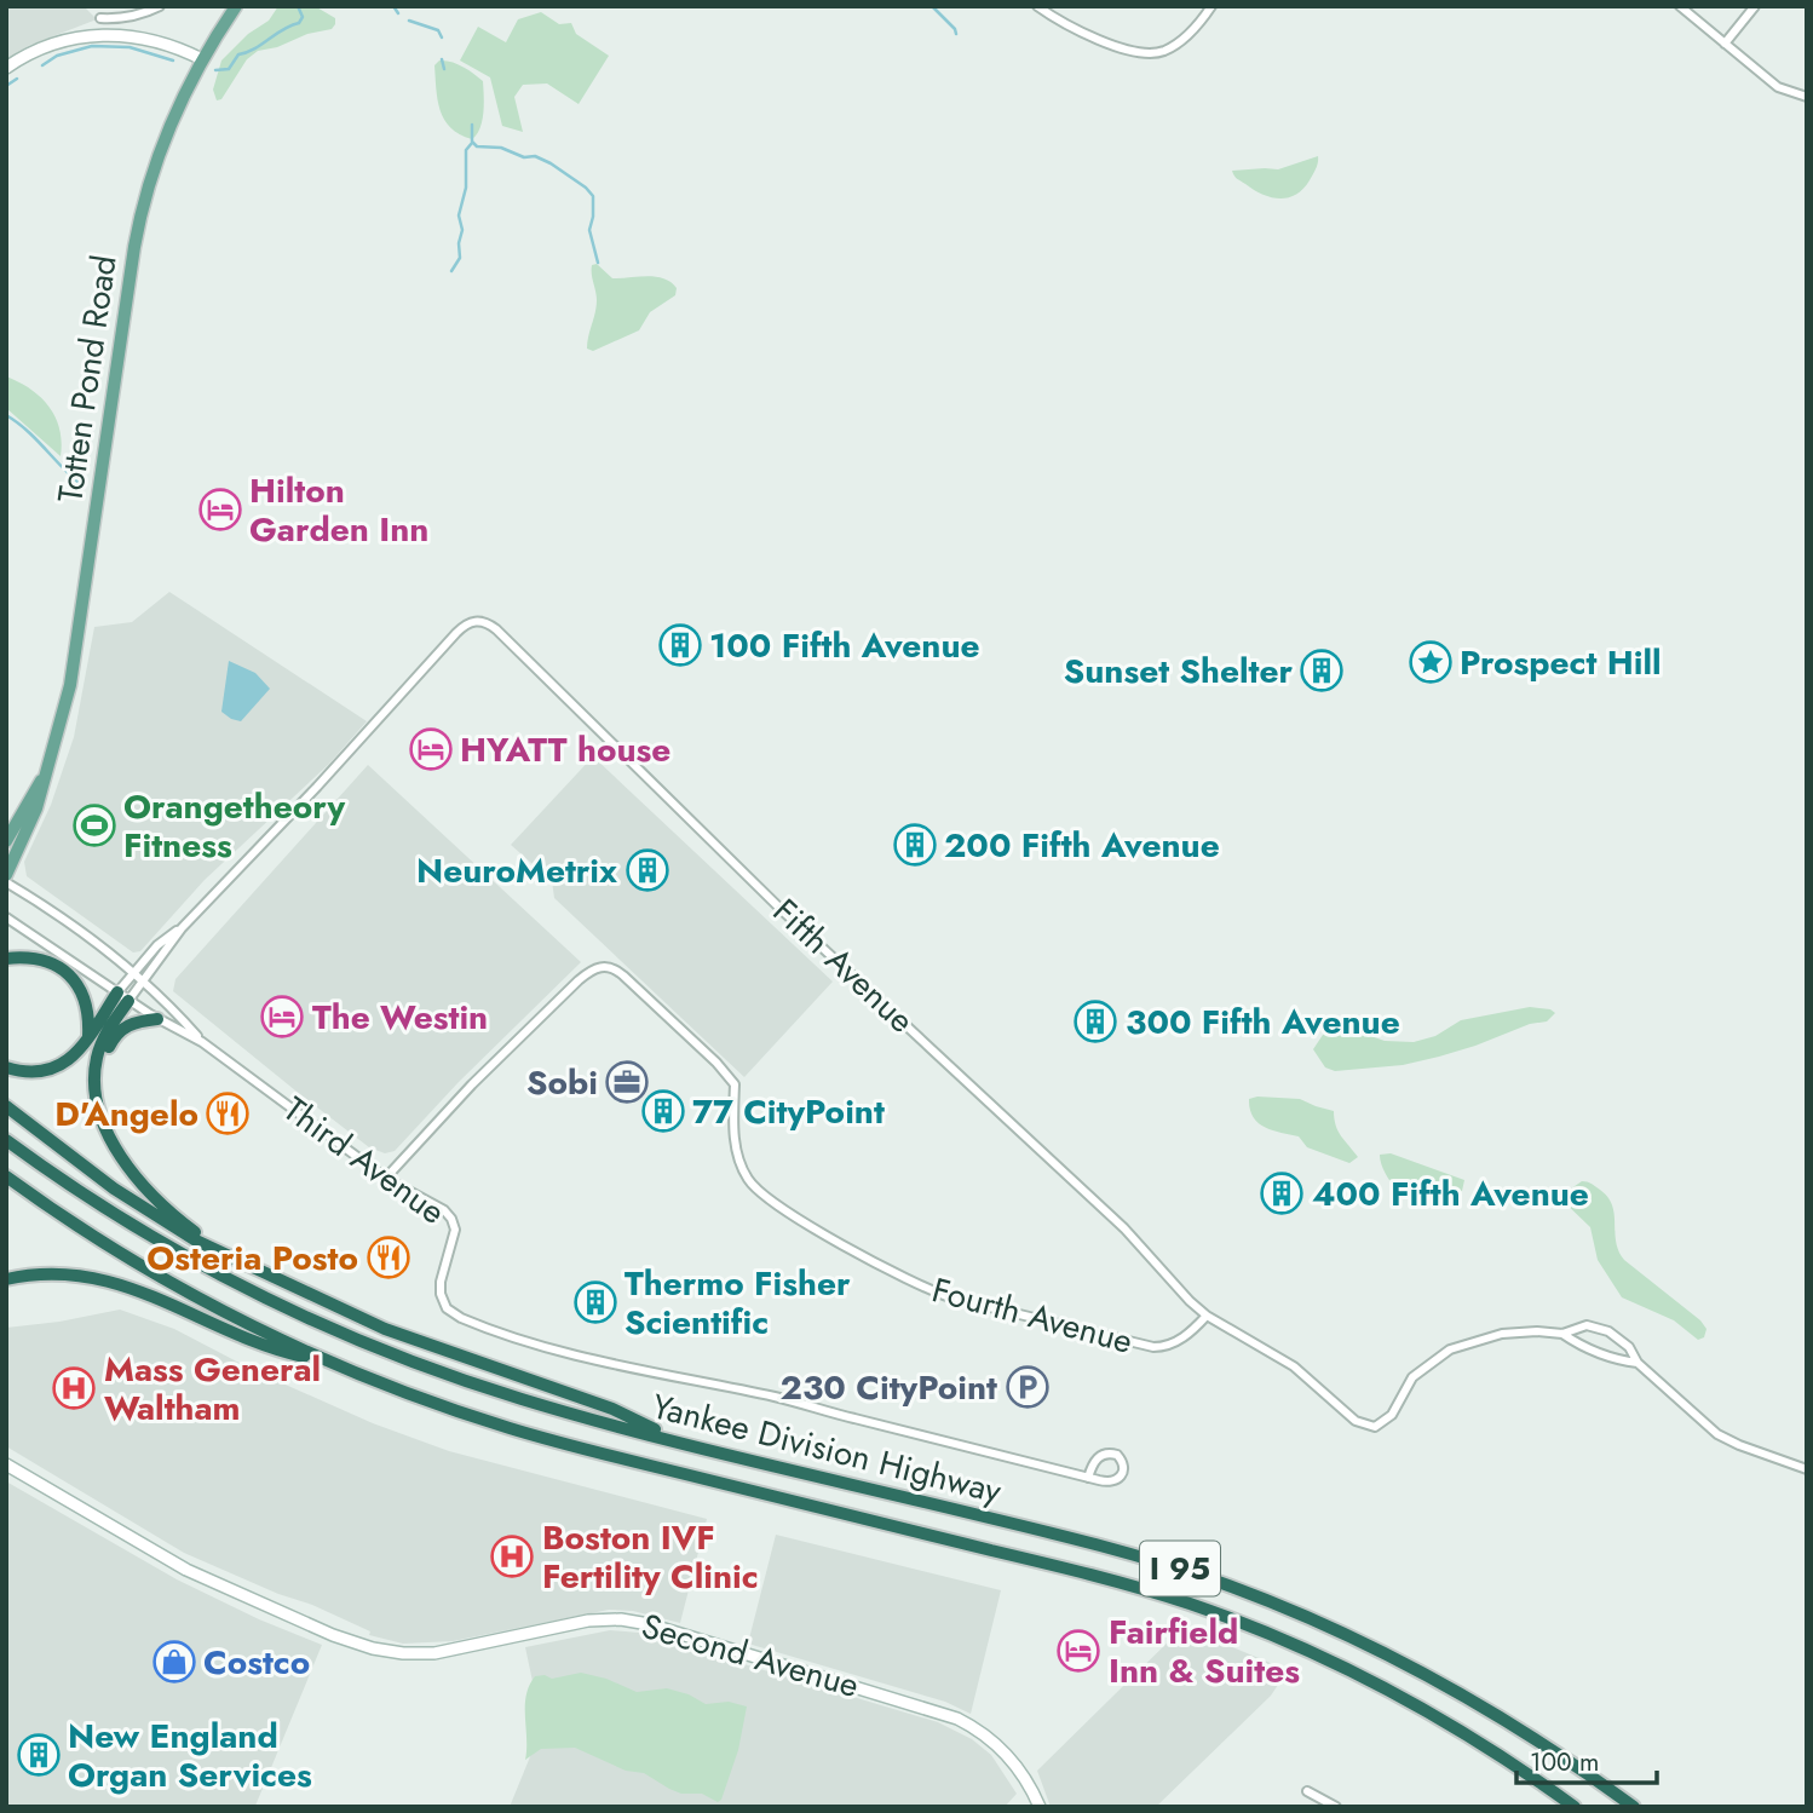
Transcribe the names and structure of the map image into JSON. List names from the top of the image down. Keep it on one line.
{"streets":{"highway":["Yankee Division Highway","I 95"],"main road":["Totten Pond Road"],"street":["Fifth Avenue","Third Avenue","Fourth Avenue","Second Avenue"]},"crossings":[["Fifth Avenue","Fourth Avenue"],["Third Avenue","Fourth Avenue"]],"places":{"hotel":["Hilton Garden Inn","HYATT house","The Westin","Fairfield Inn & Suites"],"building":["100 Fifth Avenue","Sunset Shelter","200 Fifth Avenue","NeuroMetrix","300 Fifth Avenue","77 CityPoint","400 Fifth Avenue","Thermo Fisher Scientific","New England Organ Services"],"place":["Prospect Hill"],"sports":["Orangetheory Fitness"],"office":["Sobi"],"restaurant":["D'Angelo","Osteria Posto"],"parking":["230 CityPoint"],"hospital":["Mass General Waltham","Boston IVF Fertility Clinic"],"shop":["Costco"]},"scale_bar":"100 m"}
